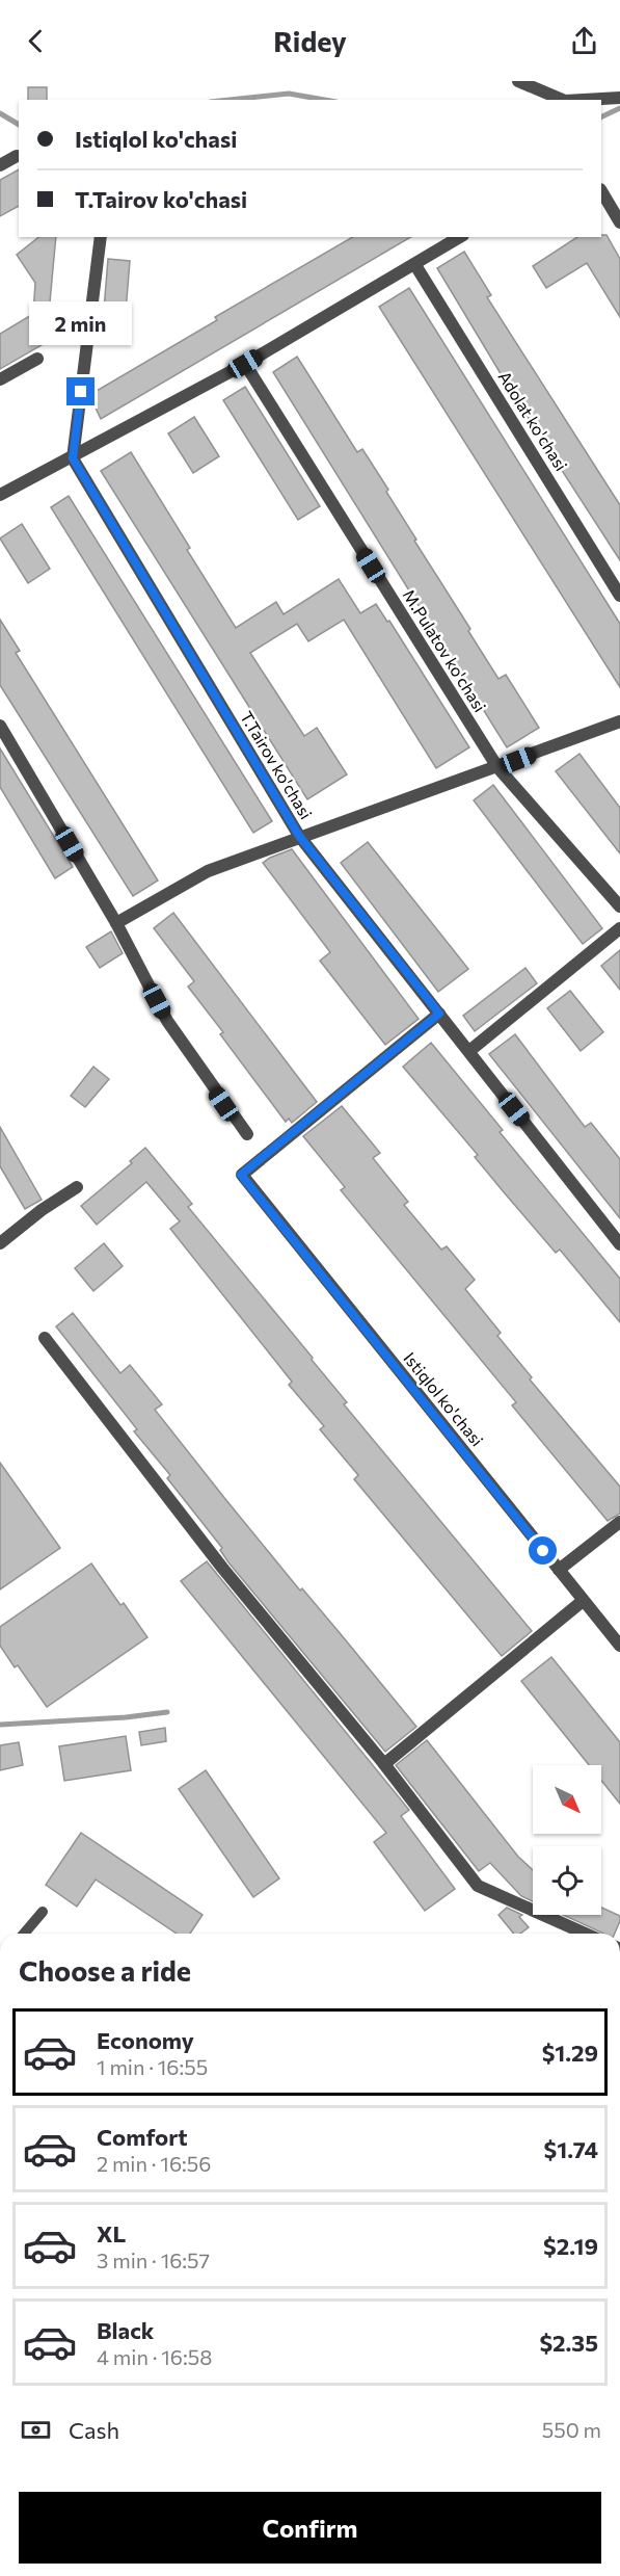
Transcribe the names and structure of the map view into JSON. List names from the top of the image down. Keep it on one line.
{"streets":{"street":["Adolat ko'chasi","M.Pulatov ko'chasi","T.Tairov ko'chasi","Istiqlol ko'chasi"]},"crossings":[["T.Tairov ko'chasi","Istiqlol ko'chasi"]],"north":"bottom right","page":{"header":"Ridey","banner":["Istiqlol ko'chasi","T.Tairov ko'chasi"],"bubble":"2 min","heading":"Choose a ride","list":[{"name":"Economy","note":"1 min · 16:55","value":"$1.29"},{"name":"Comfort","note":"2 min · 16:56","value":"$1.74"},{"name":"XL","note":"3 min · 16:57","value":"$2.19"},{"name":"Black","note":"4 min · 16:58","value":"$2.35"}],"pay":["Cash","550 m"],"buttons":"Confirm"}}
